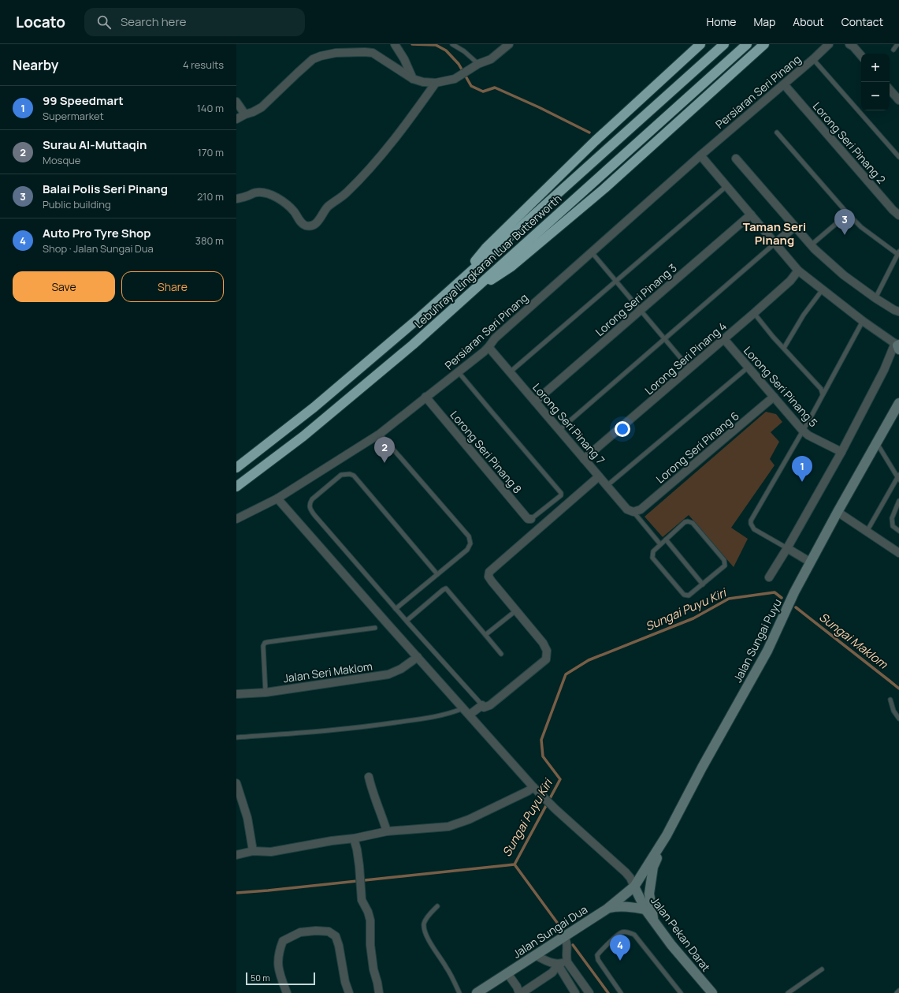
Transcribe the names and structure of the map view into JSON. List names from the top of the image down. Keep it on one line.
{"streets":{"highway":["Lebuhraya Lingkaran Luar Butterworth"],"main road":["Jalan Sungai Puyu","Jalan Sungai Dua","Jalan Pekan Darat"],"street":["Persiaran Seri Pinang","Lorong Seri Pinang 2","Lorong Seri Pinang 3","Lorong Seri Pinang 4","Lorong Seri Pinang 5","Lorong Seri Pinang 7","Lorong Seri Pinang 6","Lorong Seri Pinang 8","Jalan Seri Maklom"]},"crossings":[["Persiaran Seri Pinang","Lorong Seri Pinang 2"],["Persiaran Seri Pinang","Lorong Seri Pinang 7"],["Persiaran Seri Pinang","Lorong Seri Pinang 8"],["Lorong Seri Pinang 3","Lorong Seri Pinang 7"],["Lorong Seri Pinang 4","Lorong Seri Pinang 5"],["Lorong Seri Pinang 4","Lorong Seri Pinang 7"],["Lorong Seri Pinang 5","Lorong Seri Pinang 6"],["Lorong Seri Pinang 7","Lorong Seri Pinang 6"],["Jalan Sungai Puyu","Jalan Sungai Dua"],["Jalan Sungai Puyu","Jalan Pekan Darat"],["Jalan Sungai Dua","Jalan Pekan Darat"]],"districts":["Taman Seri Pinang"],"water":["Sungai Puyu Kiri","Sungai Maklom"],"scale_bar":"50 m","page":{"header":"Locato","search":"Search here","nav":["Home","Map","About","Contact"],"heading":["Nearby","4 results"],"map_buttons":["+","−"],"list":[{"mark":"1","name":"99 Speedmart","note":"Supermarket","value":"140 m"},{"mark":"2","name":"Surau Al-Muttaqin","note":"Mosque","value":"170 m"},{"mark":"3","name":"Balai Polis Seri Pinang","note":"Public building","value":"210 m"},{"mark":"4","name":"Auto Pro Tyre Shop","note":"Shop · Jalan Sungai Dua","value":"380 m"}],"pins":["3","2","1","4"],"buttons":["Save","Share"],"scale":"50 m"}}
